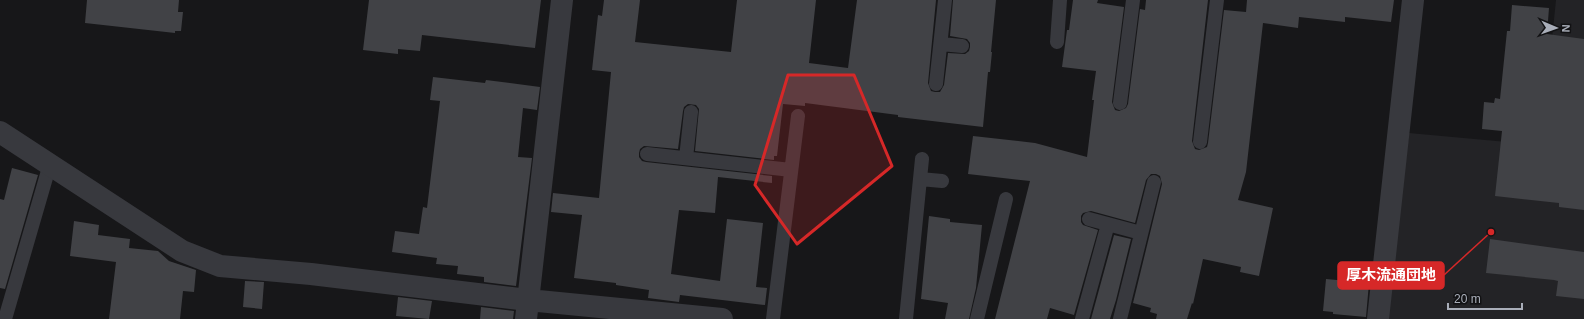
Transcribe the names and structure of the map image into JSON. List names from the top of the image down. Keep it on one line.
{"places":["厚木流通団地"],"scale_bar":"20 m","north":"right"}
